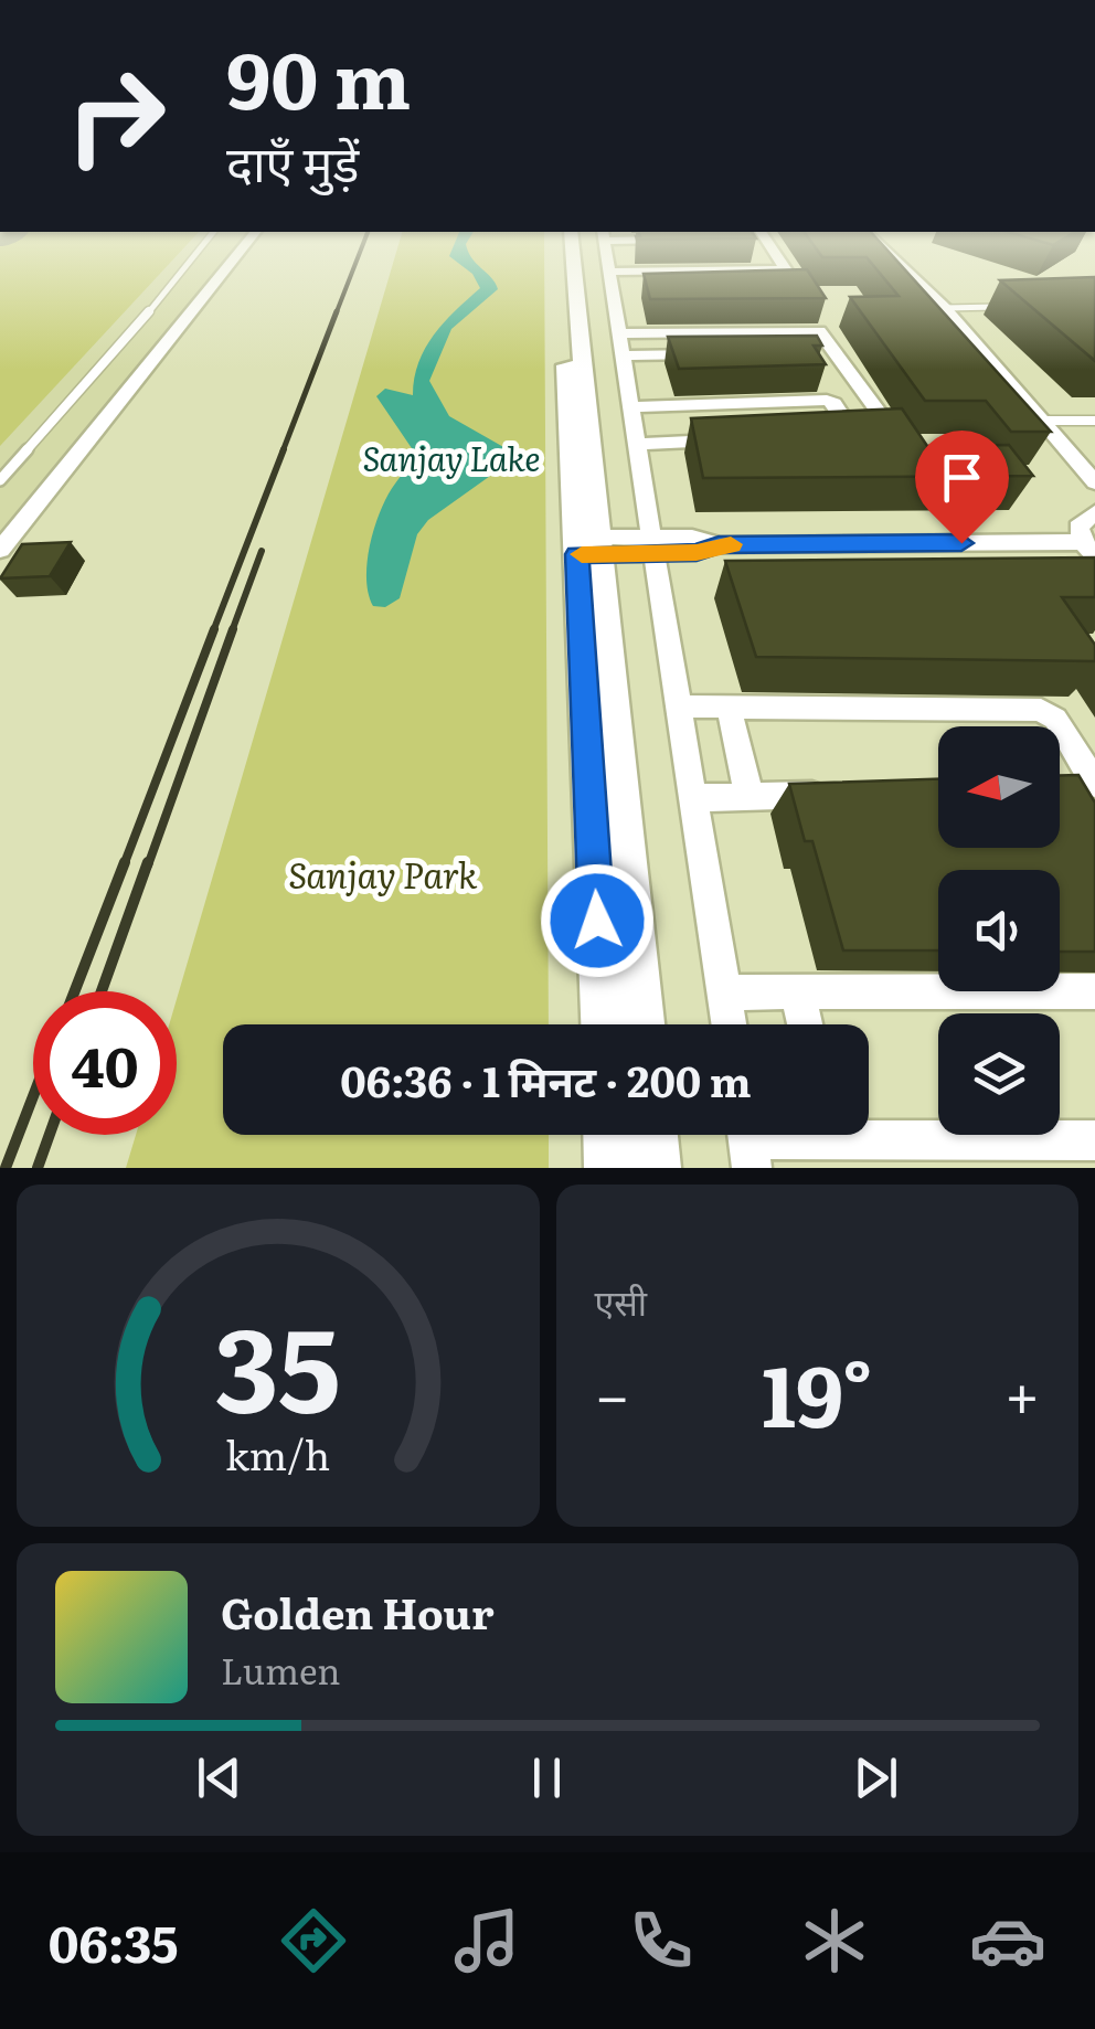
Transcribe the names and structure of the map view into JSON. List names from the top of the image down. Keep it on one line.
{"water":["Sanjay Lake"],"parks":["Sanjay Park"],"north":"left","page":{"turn":["90 m","दाएँ मुड़ें"],"limit":"40","trip":"06:36 · 1 मिनट · 200 m","tile":"एसी","heat":["−","19°","+"],"song":["Golden Hour","Lumen"],"tabs":"06:35","gauge":["35","km/h"]}}
